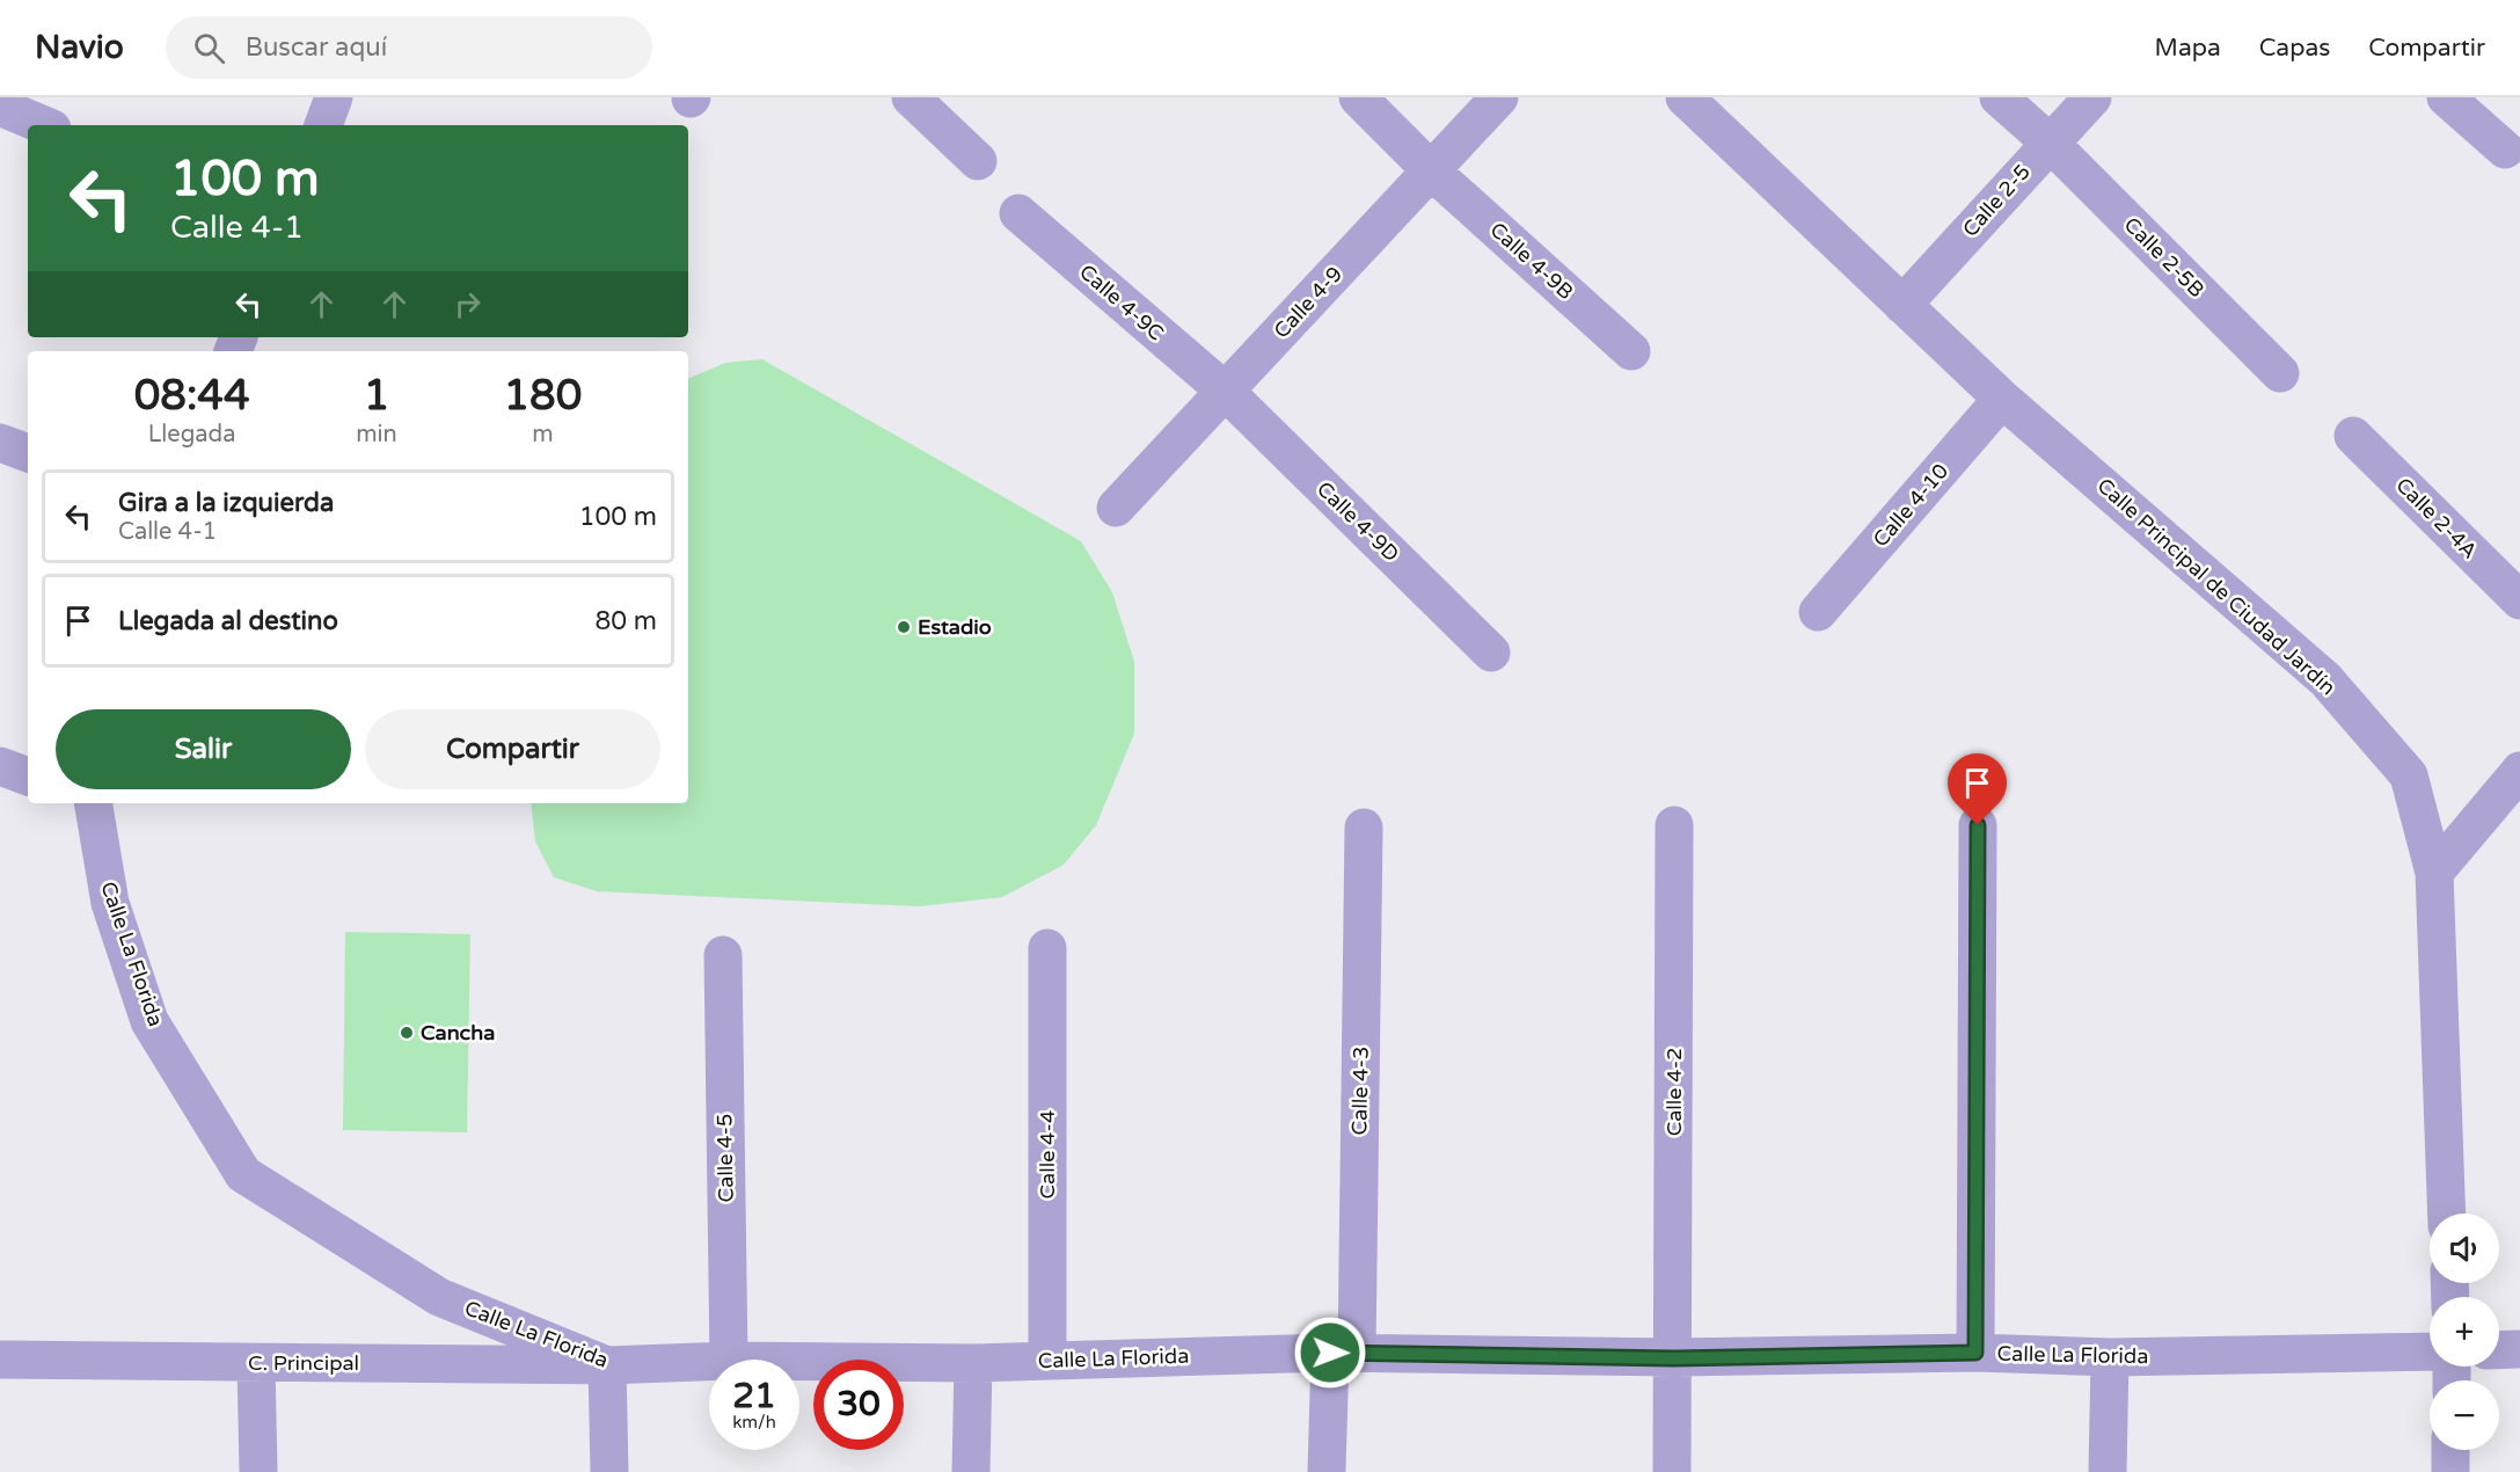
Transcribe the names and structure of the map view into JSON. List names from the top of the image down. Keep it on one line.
{"streets":{"street":["Calle 2-5","Calle 2-5B","Calle 4-9B","Calle 4-9C","Calle 4-9","Calle 4-10","Calle 2-4A","Calle 4-9D","Calle Principal de Ciudad Jardín","Calle La Florida","Calle 4-3","Calle 4-2","Calle 4-4","Calle 4-5","C. Principal"]},"crossings":[["Calle 2-5","Calle 2-5B"],["Calle 2-5","Calle Principal de Ciudad Jardín"],["Calle 4-9B","Calle 4-9"],["Calle 4-9C","Calle 4-9"],["Calle 4-9C","Calle 4-9D"],["Calle 4-9","Calle 4-9D"],["Calle 4-10","Calle Principal de Ciudad Jardín"],["Calle La Florida","Calle 4-3"],["Calle La Florida","Calle 4-2"],["Calle La Florida","Calle 4-4"],["Calle La Florida","C. Principal"]],"places":["Estadio","Cancha"],"page":{"header":"Navio","search":"Buscar aquí","nav":["Mapa","Capas","Compartir"],"turn":["100 m","Calle 4-1"],"eta":["08:44","Llegada","1","min","180","m"],"list":[{"name":"Gira a la izquierda","note":"Calle 4-1","value":"100 m"},{"name":"Llegada al destino","value":"80 m"}],"buttons":["Salir","Compartir"],"map_buttons":["+","−"],"speed":"21 km/h","limit":"30"}}
